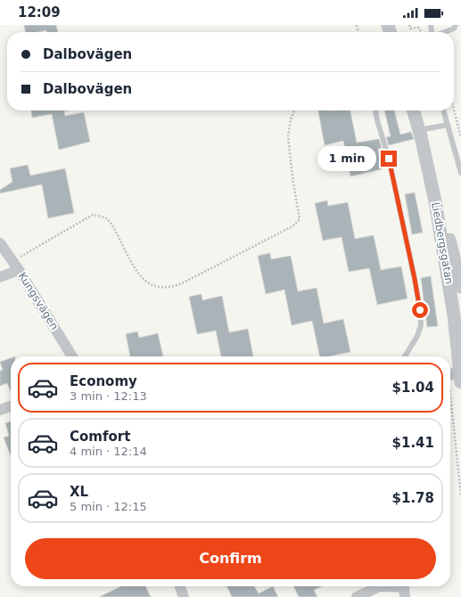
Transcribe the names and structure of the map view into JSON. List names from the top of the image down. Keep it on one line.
{"streets":{"street":["Liedbergsgatan","Kungsvägen"]},"page":{"status":"12:09","banner":["Dalbovägen","Dalbovägen"],"bubble":"1 min","list":[{"name":"Economy","note":"3 min · 12:13","value":"$1.04"},{"name":"Comfort","note":"4 min · 12:14","value":"$1.41"},{"name":"XL","note":"5 min · 12:15","value":"$1.78"}],"buttons":"Confirm"}}
